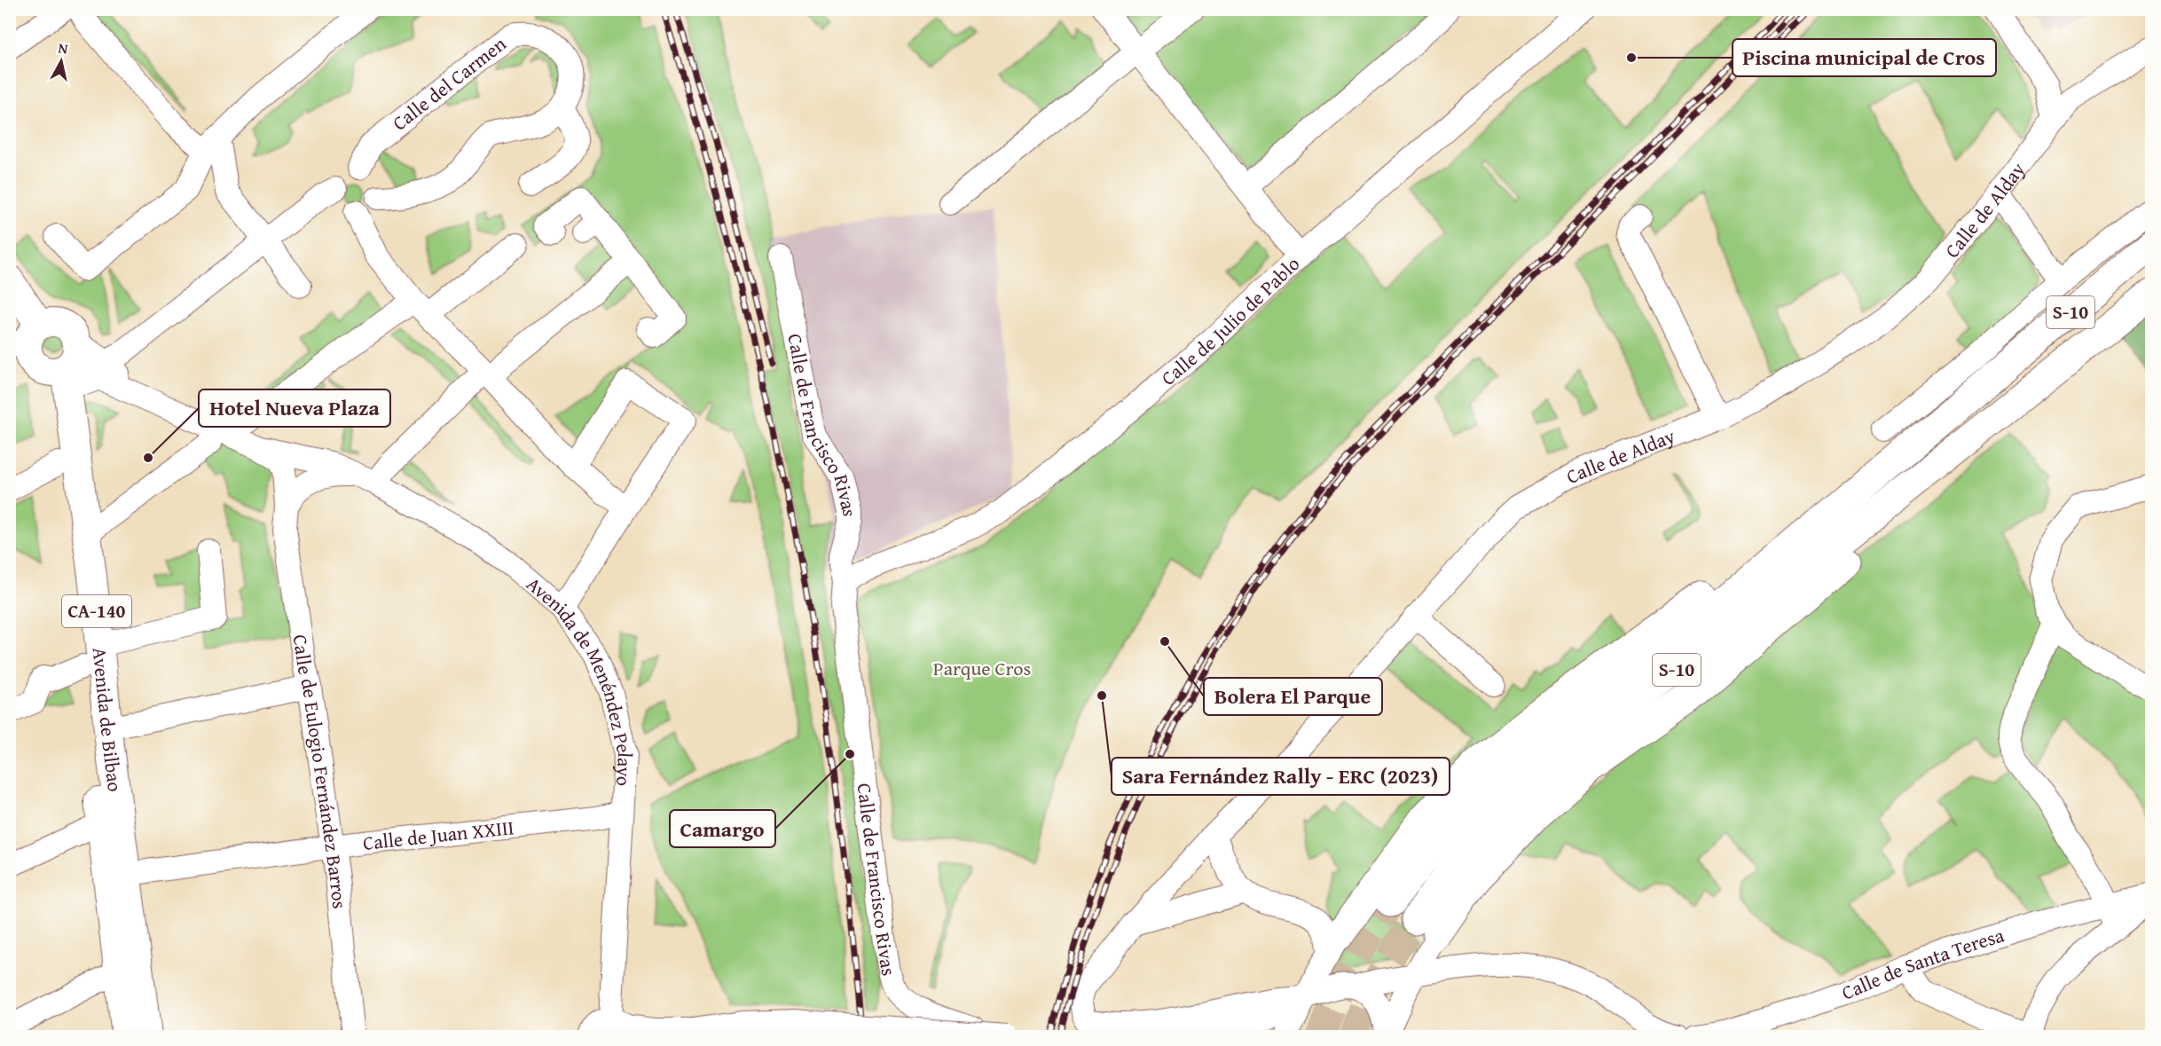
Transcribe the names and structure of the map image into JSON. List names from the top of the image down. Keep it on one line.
{"streets":{"highway":["S-10"],"main road":["CA-140","Avenida de Bilbao"],"street":["Calle del Carmen","Calle de Alday","Calle de Julio de Pablo","Calle de Francisco Rivas","Avenida de Menéndez Pelayo","Calle de Eulogio Fernández Barros","Calle de Juan XXIII","Calle de Santa Teresa"]},"crossings":[["Calle de Julio de Pablo","Calle de Francisco Rivas"],["Avenida de Menéndez Pelayo","Calle de Eulogio Fernández Barros"],["Avenida de Menéndez Pelayo","Calle de Juan XXIII"],["Avenida de Bilbao","Calle de Juan XXIII"],["Calle de Eulogio Fernández Barros","Calle de Juan XXIII"]],"parks":["Parque Cros"],"places":["Piscina municipal de Cros","Hotel Nueva Plaza","Bolera El Parque","Sara Fernández Rally - ERC (2023)","Camargo"],"north":"top"}
